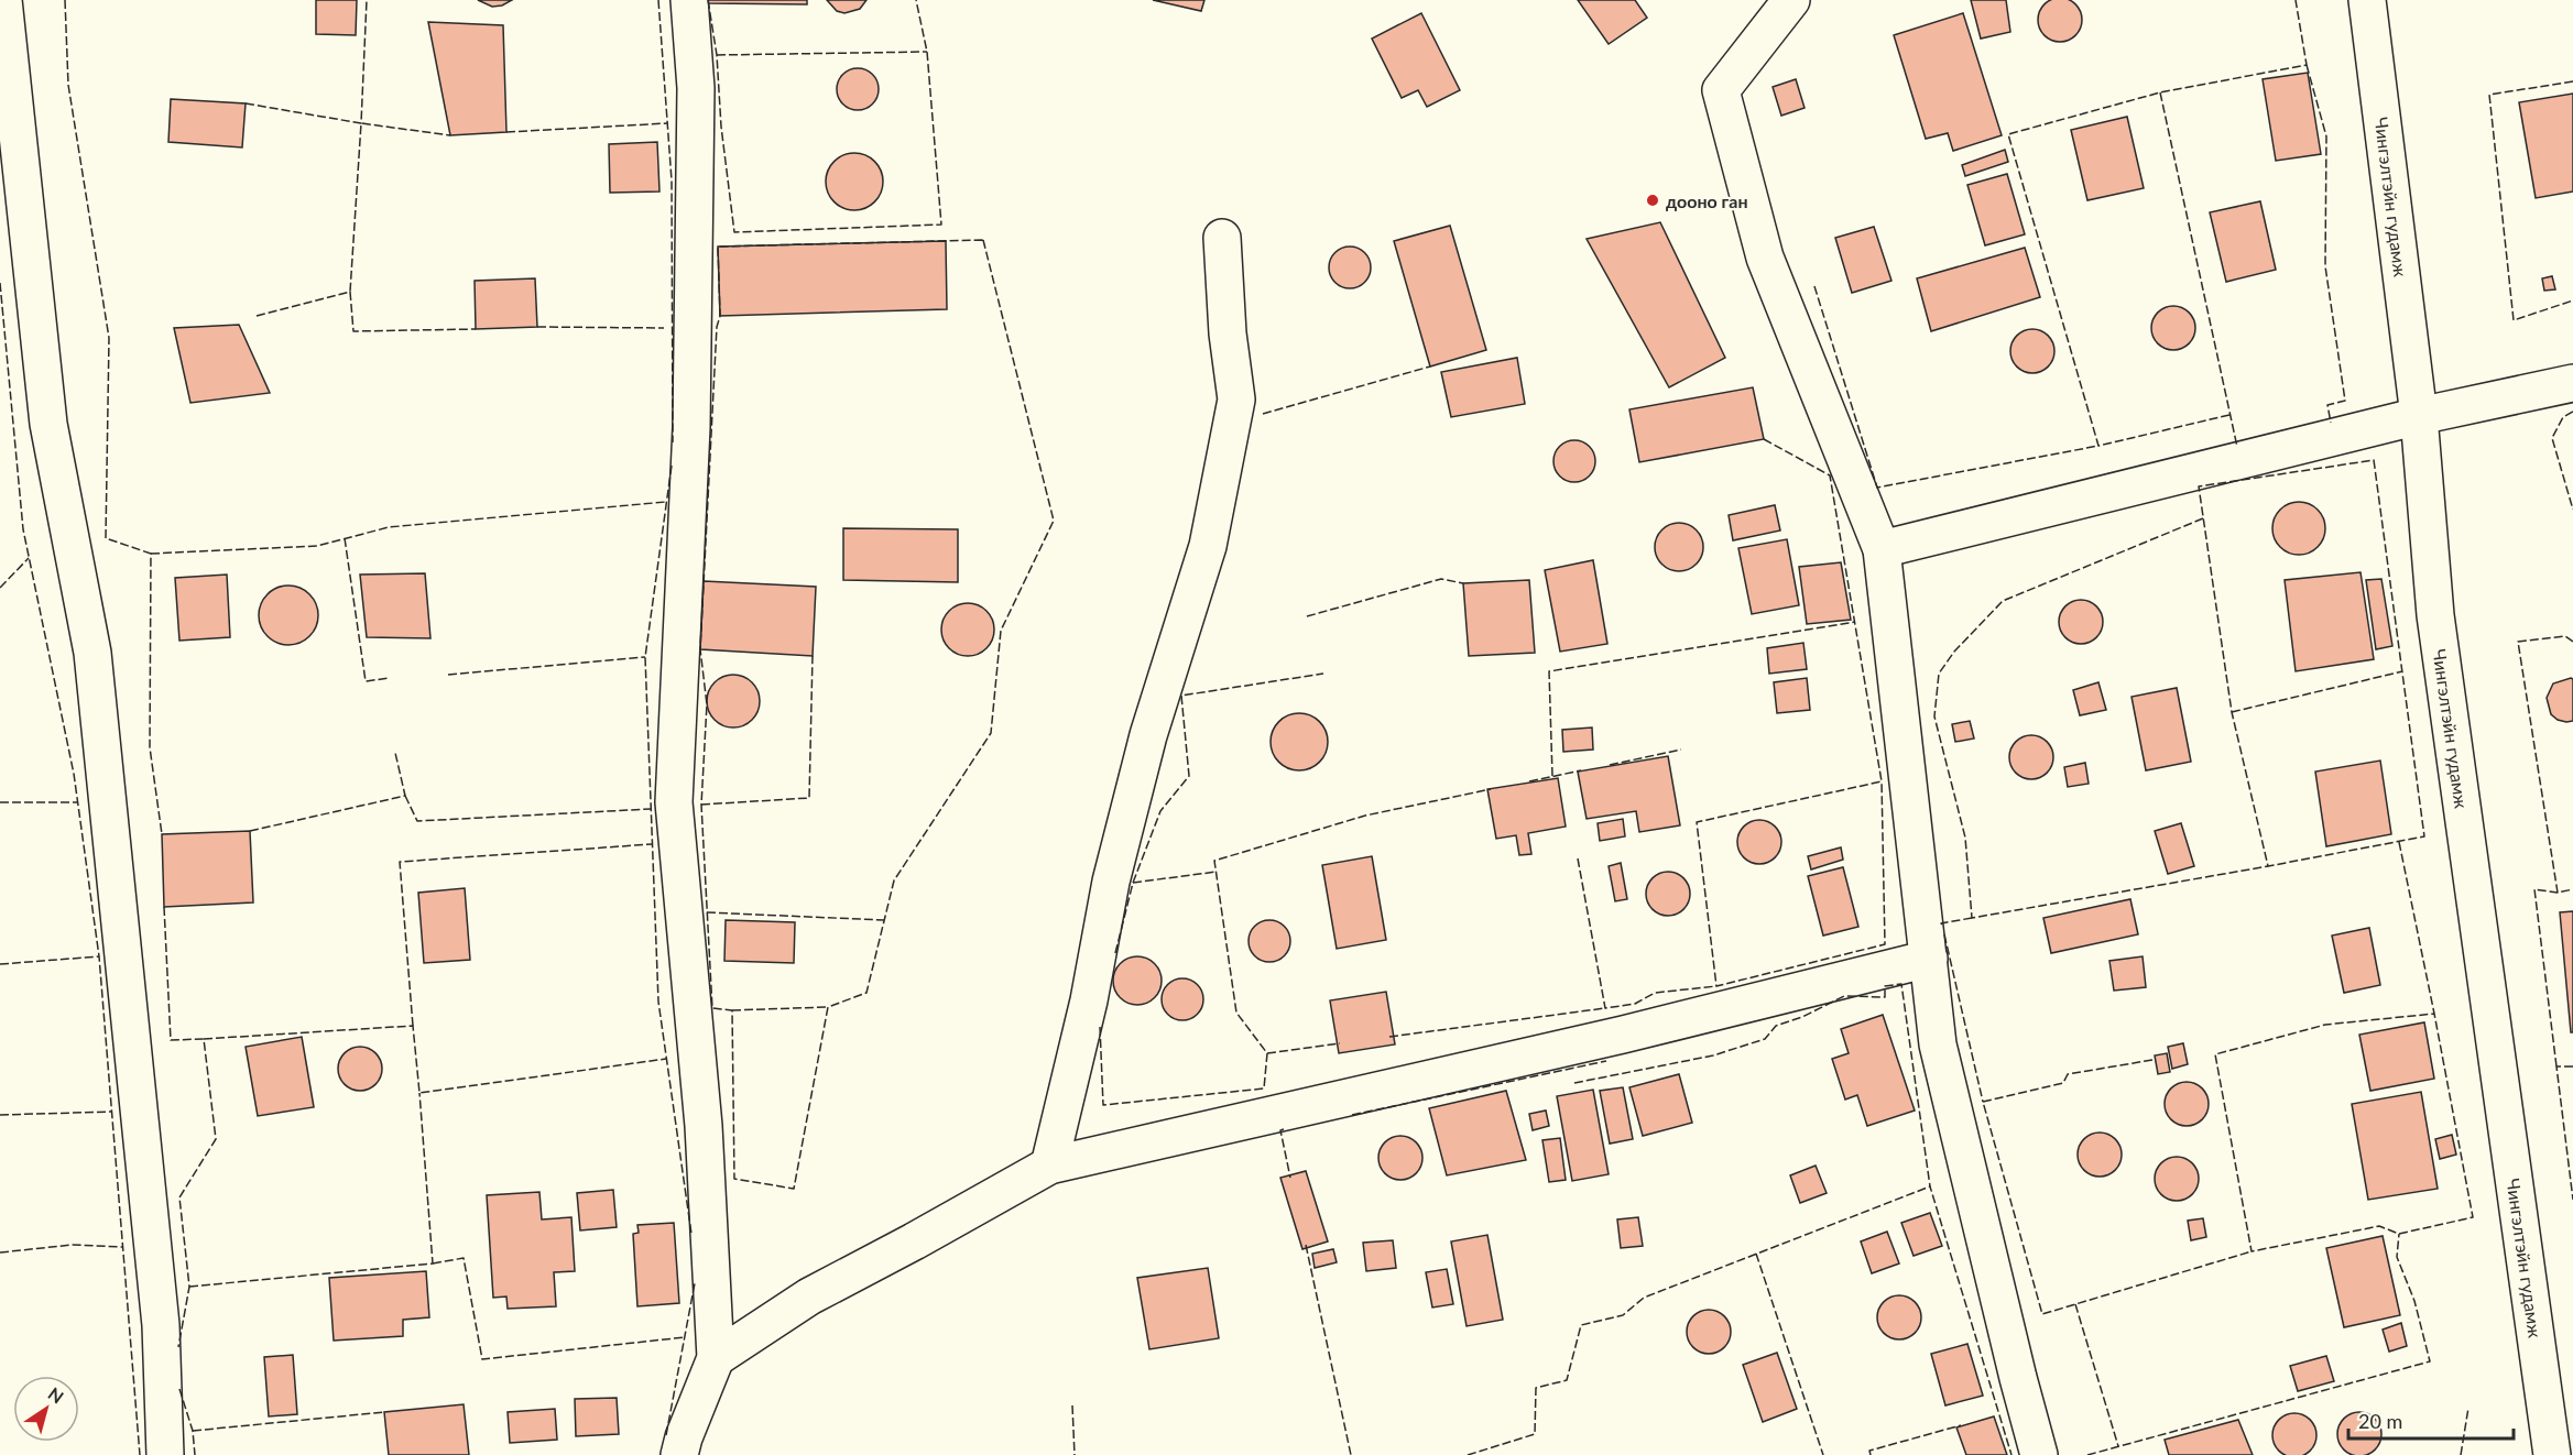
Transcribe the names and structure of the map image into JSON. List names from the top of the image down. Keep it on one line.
{"streets":{"street":["Чингэлтэйн гудамж"]},"places":["дооно ган"],"scale_bar":"20 m","north":"top right"}
